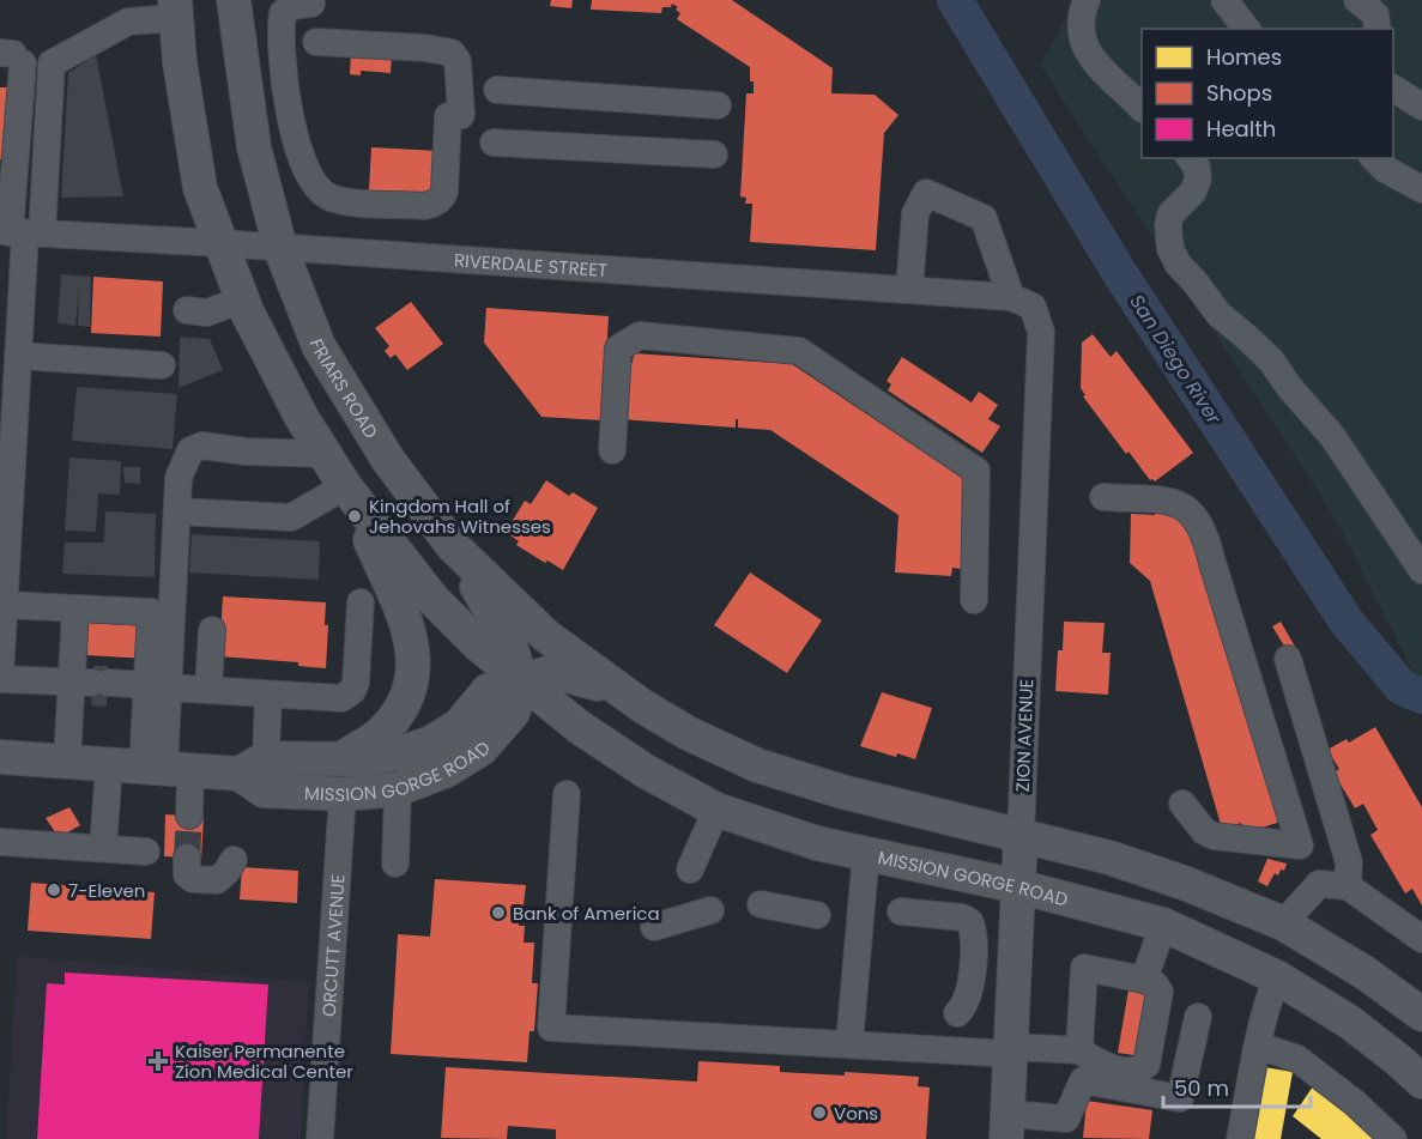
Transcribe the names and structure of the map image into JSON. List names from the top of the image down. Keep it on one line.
{"streets":{"main road":["FRIARS ROAD","ZION AVENUE","MISSION GORGE ROAD"],"street":["RIVERDALE STREET","ORCUTT AVENUE"]},"crossings":[["RIVERDALE STREET","FRIARS ROAD"],["RIVERDALE STREET","ZION AVENUE"],["ZION AVENUE","MISSION GORGE ROAD"],["MISSION GORGE ROAD","ORCUTT AVENUE"]],"water":["San Diego River"],"places":{"other":["Kingdom Hall of Jehovahs Witnesses","7-Eleven","Bank of America","Vons"],"health":["Kaiser Permanente Zion Medical Center"]},"legend":["Homes","Shops","Health"],"scale_bar":"50 m"}
